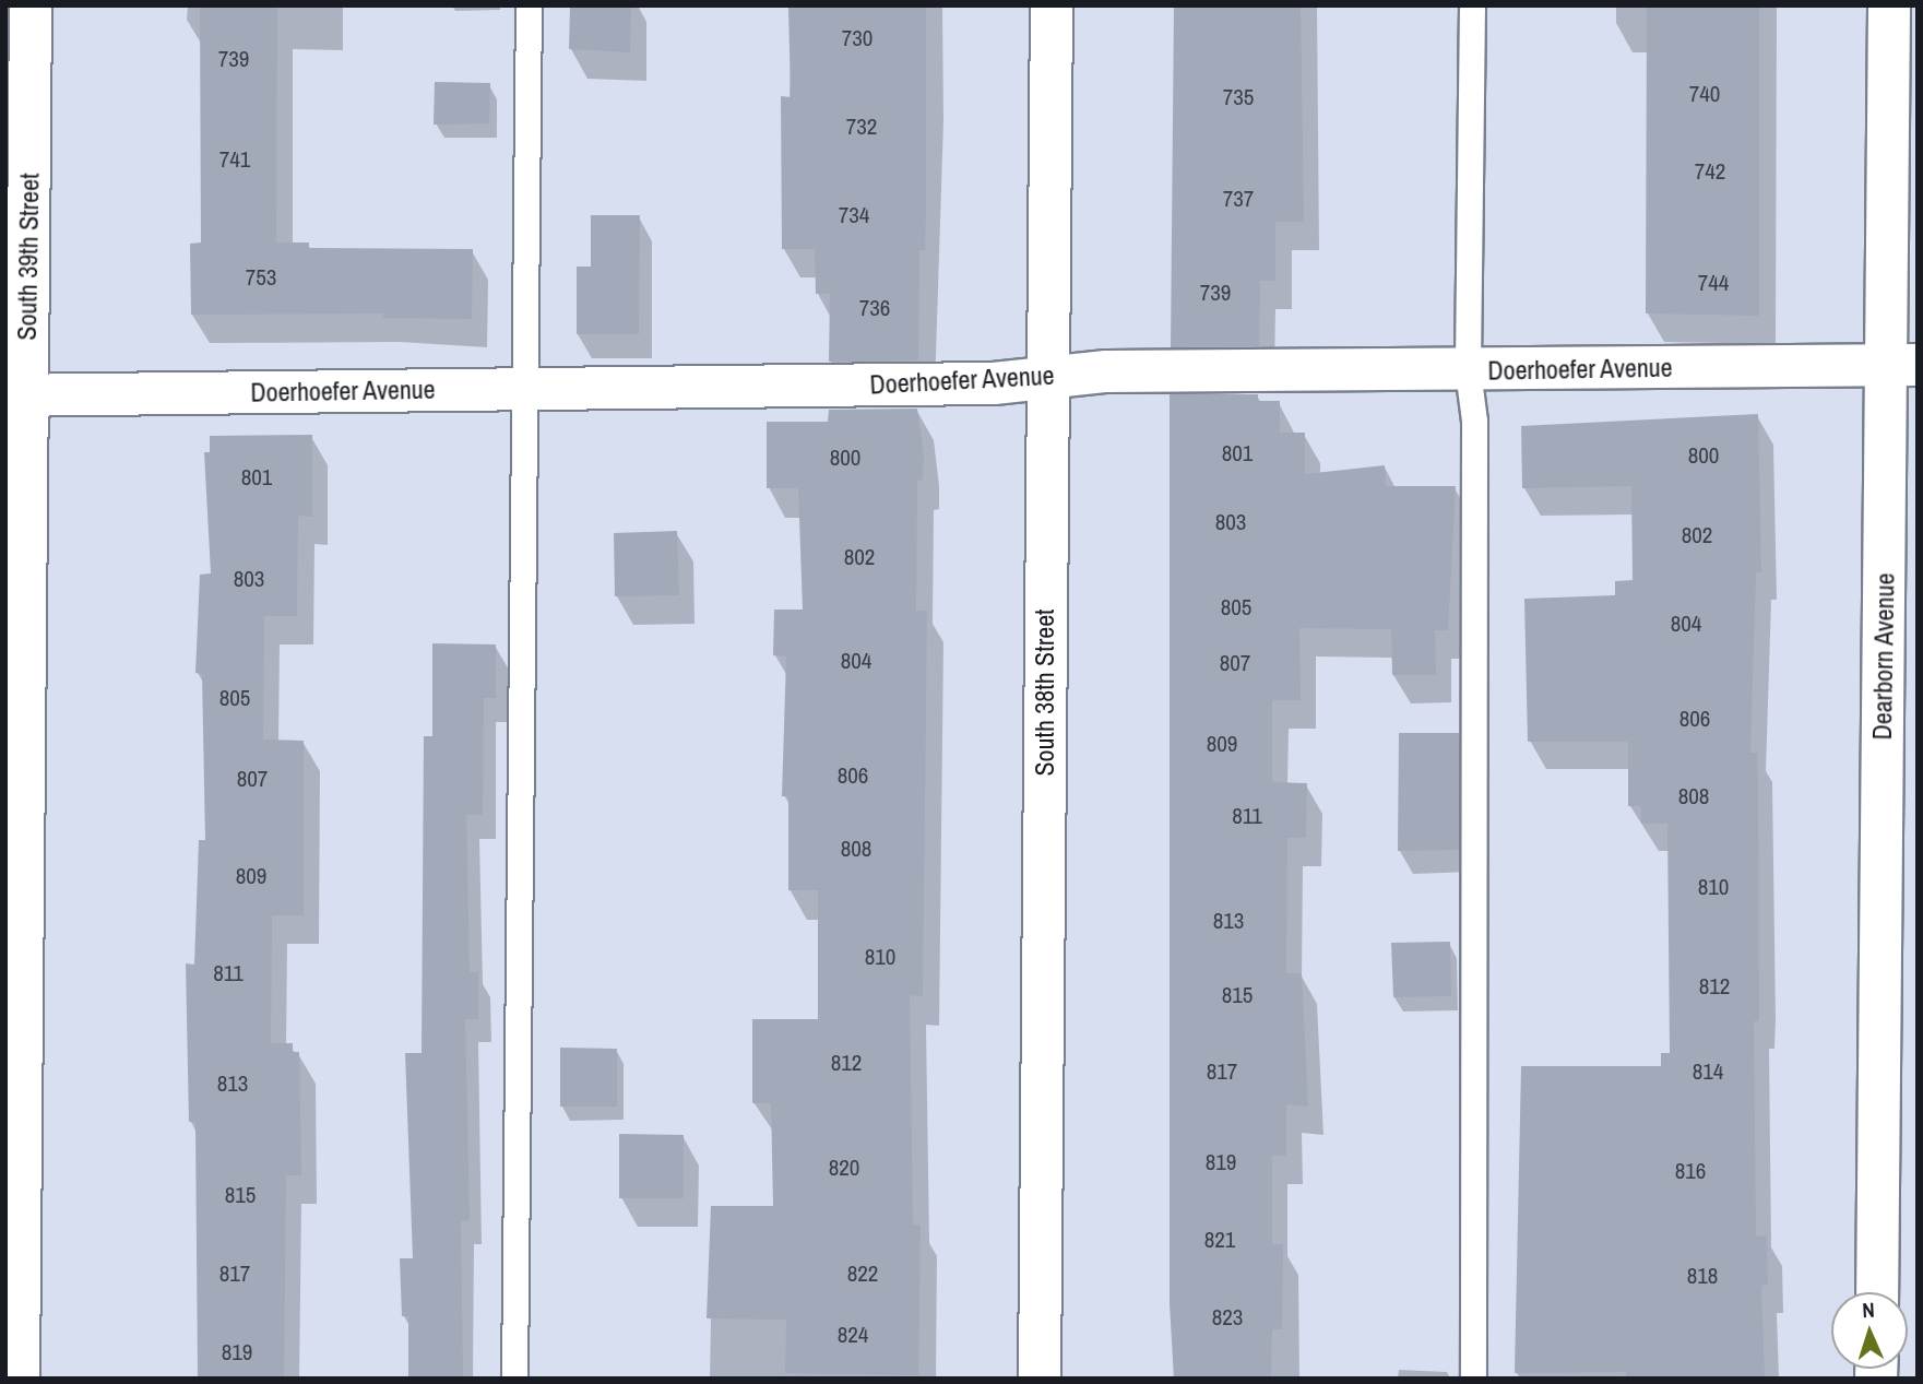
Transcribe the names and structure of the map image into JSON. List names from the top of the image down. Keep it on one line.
{"streets":{"street":["South 39th Street","Doerhoefer Avenue","Dearborn Avenue","South 38th Street"]},"crossings":[["South 39th Street","Doerhoefer Avenue"],["Doerhoefer Avenue","Dearborn Avenue"],["Doerhoefer Avenue","South 38th Street"]],"house_numbers":["730","739","740","735","732","741","742","737","734","753","744","739","736","801","800","800","801","803","802","802","803","805","804","804","807","805","806","809","806","807","808","811","808","809","810","813","810","811","812","815","812","817","814","813","819","820","816","815","821","817","822","818","823","824","819"],"north":"top"}
